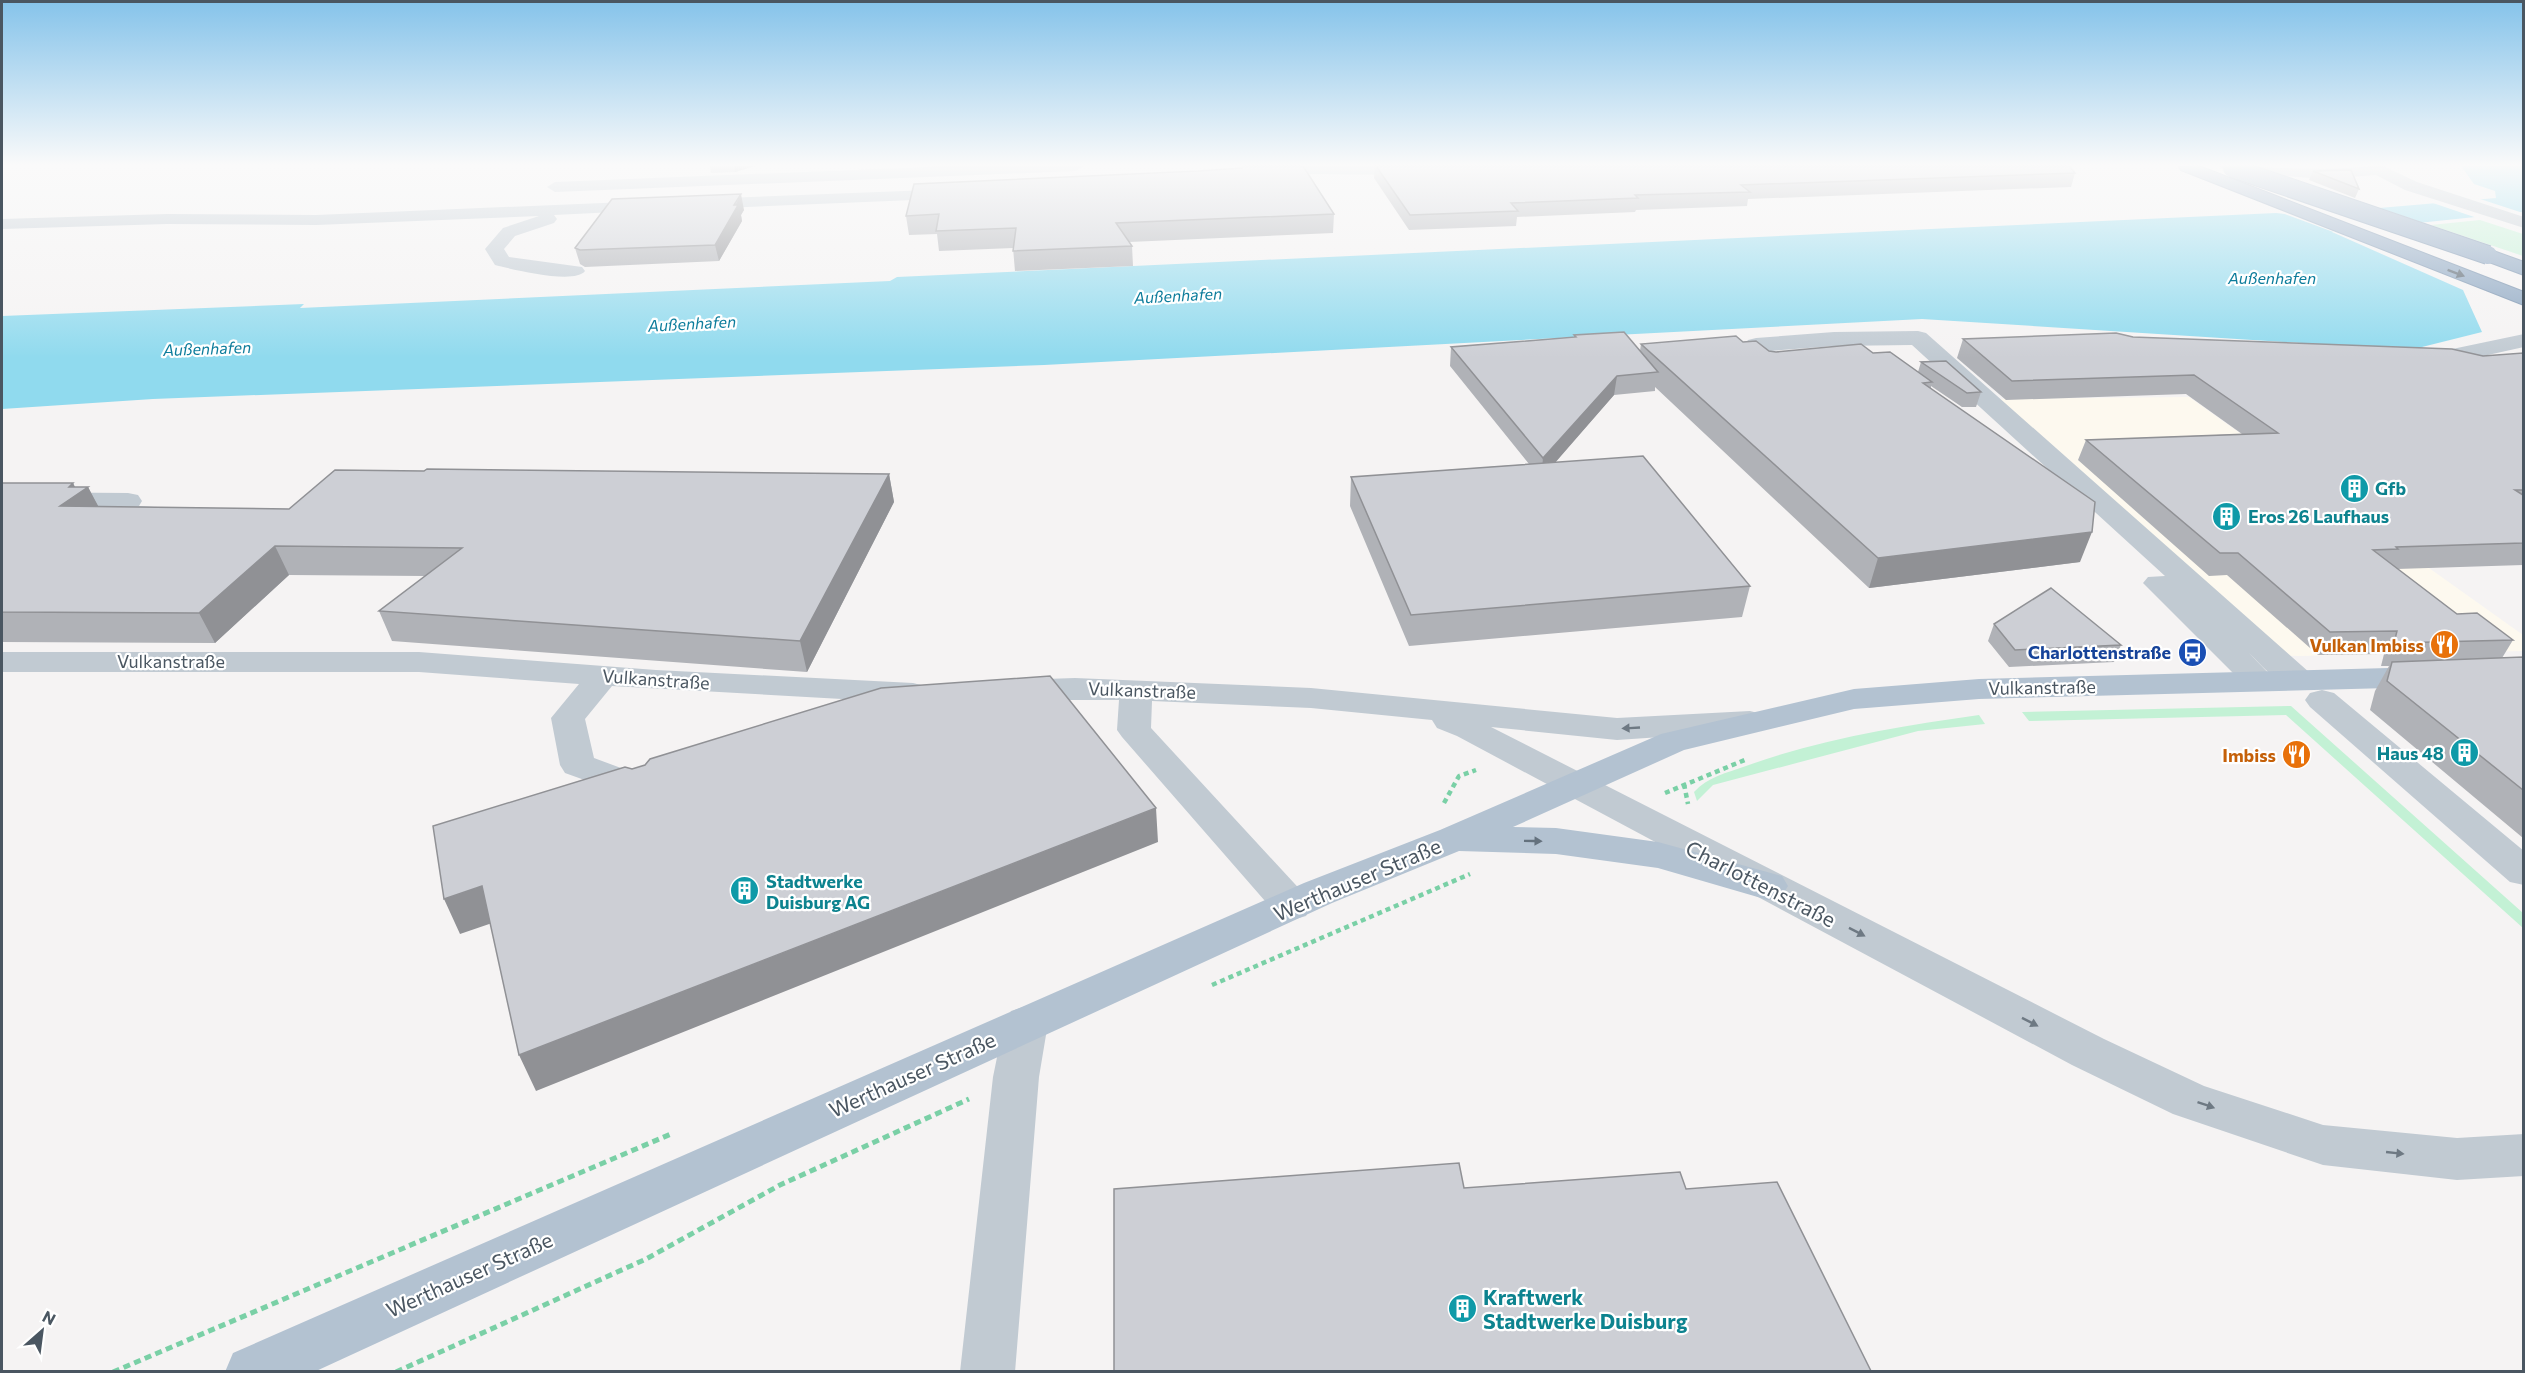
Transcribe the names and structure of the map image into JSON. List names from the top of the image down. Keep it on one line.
{"streets":{"main road":["Vulkanstraße","Werthauser Straße"],"street":["Charlottenstraße"]},"crossings":[["Vulkanstraße","Werthauser Straße"],["Vulkanstraße","Charlottenstraße"],["Werthauser Straße","Charlottenstraße"]],"one_way":["Charlottenstraße"],"water":["Außenhafen"],"places":{"building":["Gfb","Eros 26 Laufhaus","Haus 48","Stadtwerke Duisburg AG","Kraftwerk Stadtwerke Duisburg"],"restaurant":["Vulkan Imbiss","Imbiss"],"bus stop":["Charlottenstraße"]},"north":"top right"}
